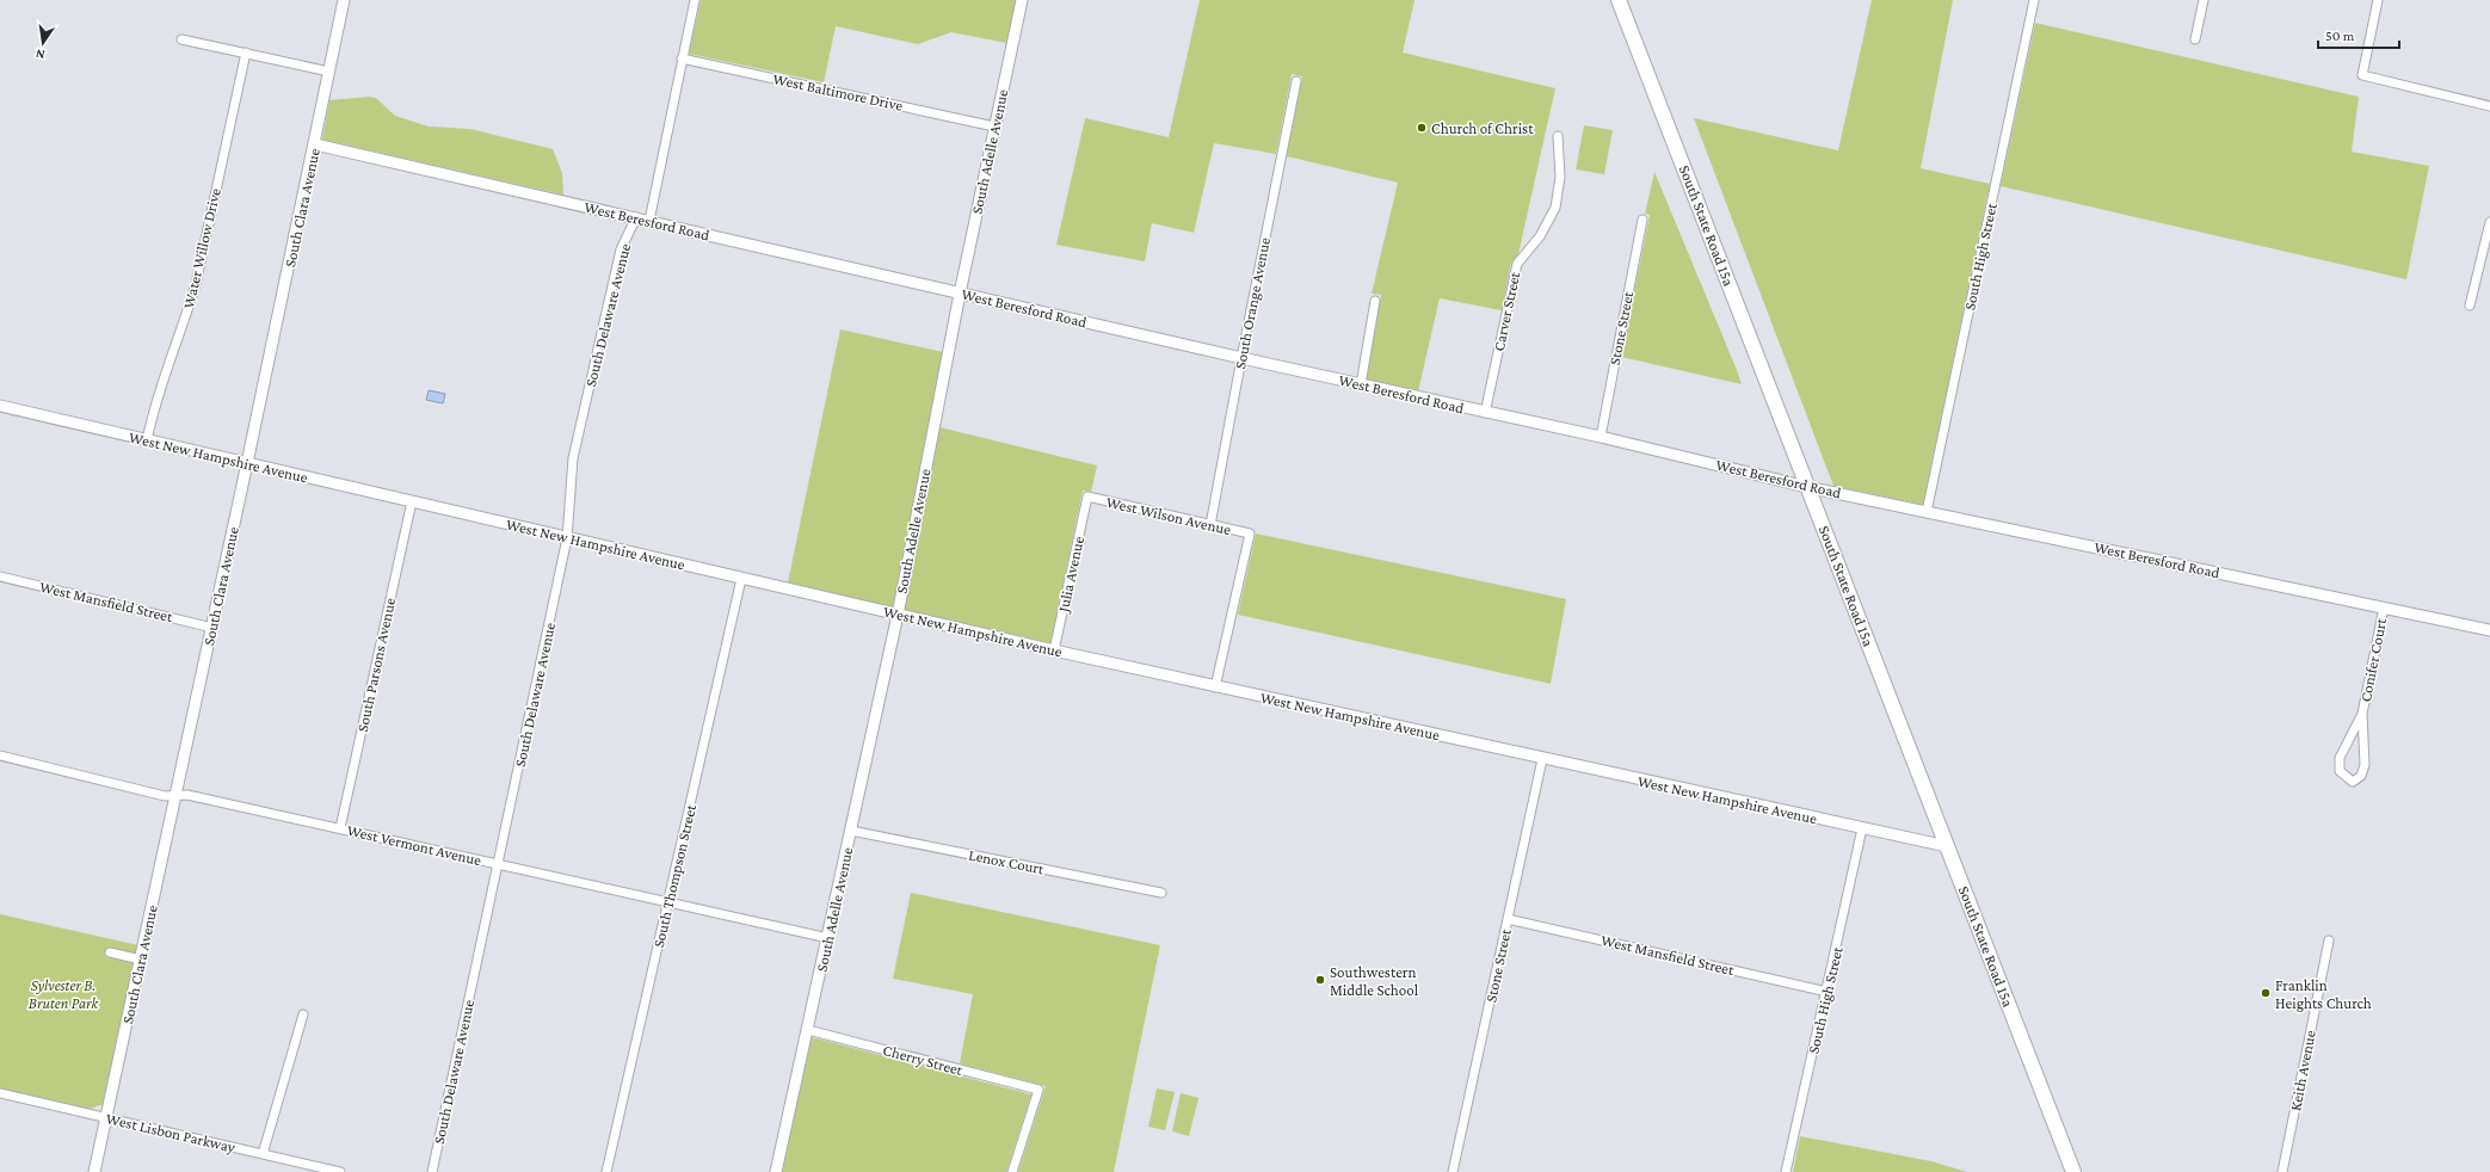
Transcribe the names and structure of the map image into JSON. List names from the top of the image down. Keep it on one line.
{"streets":{"highway":["South State Road 15a"],"street":["West Baltimore Drive","South Adelle Avenue","South Clara Avenue","West Beresford Road","Water Willow Drive","South High Street","South Orange Avenue","Carver Street","South Delaware Avenue","Stone Street","West New Hampshire Avenue","West Wilson Avenue","Julia Avenue","West Mansfield Street","Conifer Court","South Parsons Avenue","West Vermont Avenue","Lenox Court","South Thompson Street","Cherry Street","Keith Avenue","West Lisbon Parkway"]},"crossings":[["West Baltimore Drive","South Adelle Avenue"],["South Adelle Avenue","West Beresford Road"],["South Adelle Avenue","West New Hampshire Avenue"],["South Adelle Avenue","West Vermont Avenue"],["South Adelle Avenue","Lenox Court"],["South Adelle Avenue","Cherry Street"],["South Clara Avenue","West Beresford Road"],["South Clara Avenue","West New Hampshire Avenue"],["South Clara Avenue","West Mansfield Street"],["South Clara Avenue","West Vermont Avenue"],["South Clara Avenue","West Lisbon Parkway"],["West Beresford Road","South State Road 15a"],["West Beresford Road","South High Street"],["West Beresford Road","South Orange Avenue"],["West Beresford Road","Carver Street"],["West Beresford Road","South Delaware Avenue"],["West Beresford Road","Stone Street"],["West Beresford Road","Conifer Court"],["South State Road 15a","West New Hampshire Avenue"],["Water Willow Drive","West New Hampshire Avenue"],["South High Street","West New Hampshire Avenue"],["South High Street","West Mansfield Street"],["South Orange Avenue","West Wilson Avenue"],["South Delaware Avenue","West New Hampshire Avenue"],["South Delaware Avenue","West Vermont Avenue"],["Stone Street","West New Hampshire Avenue"],["Stone Street","West Mansfield Street"],["West New Hampshire Avenue","West Wilson Avenue"],["West New Hampshire Avenue","Julia Avenue"],["West New Hampshire Avenue","South Parsons Avenue"],["West New Hampshire Avenue","South Thompson Street"],["West Wilson Avenue","Julia Avenue"],["South Parsons Avenue","West Vermont Avenue"],["West Vermont Avenue","South Thompson Street"]],"parks":["Sylvester B. Bruten Park"],"places":["Church of Christ","Southwestern Middle School","Franklin Heights Church"],"scale_bar":"50 m","north":"bottom"}
